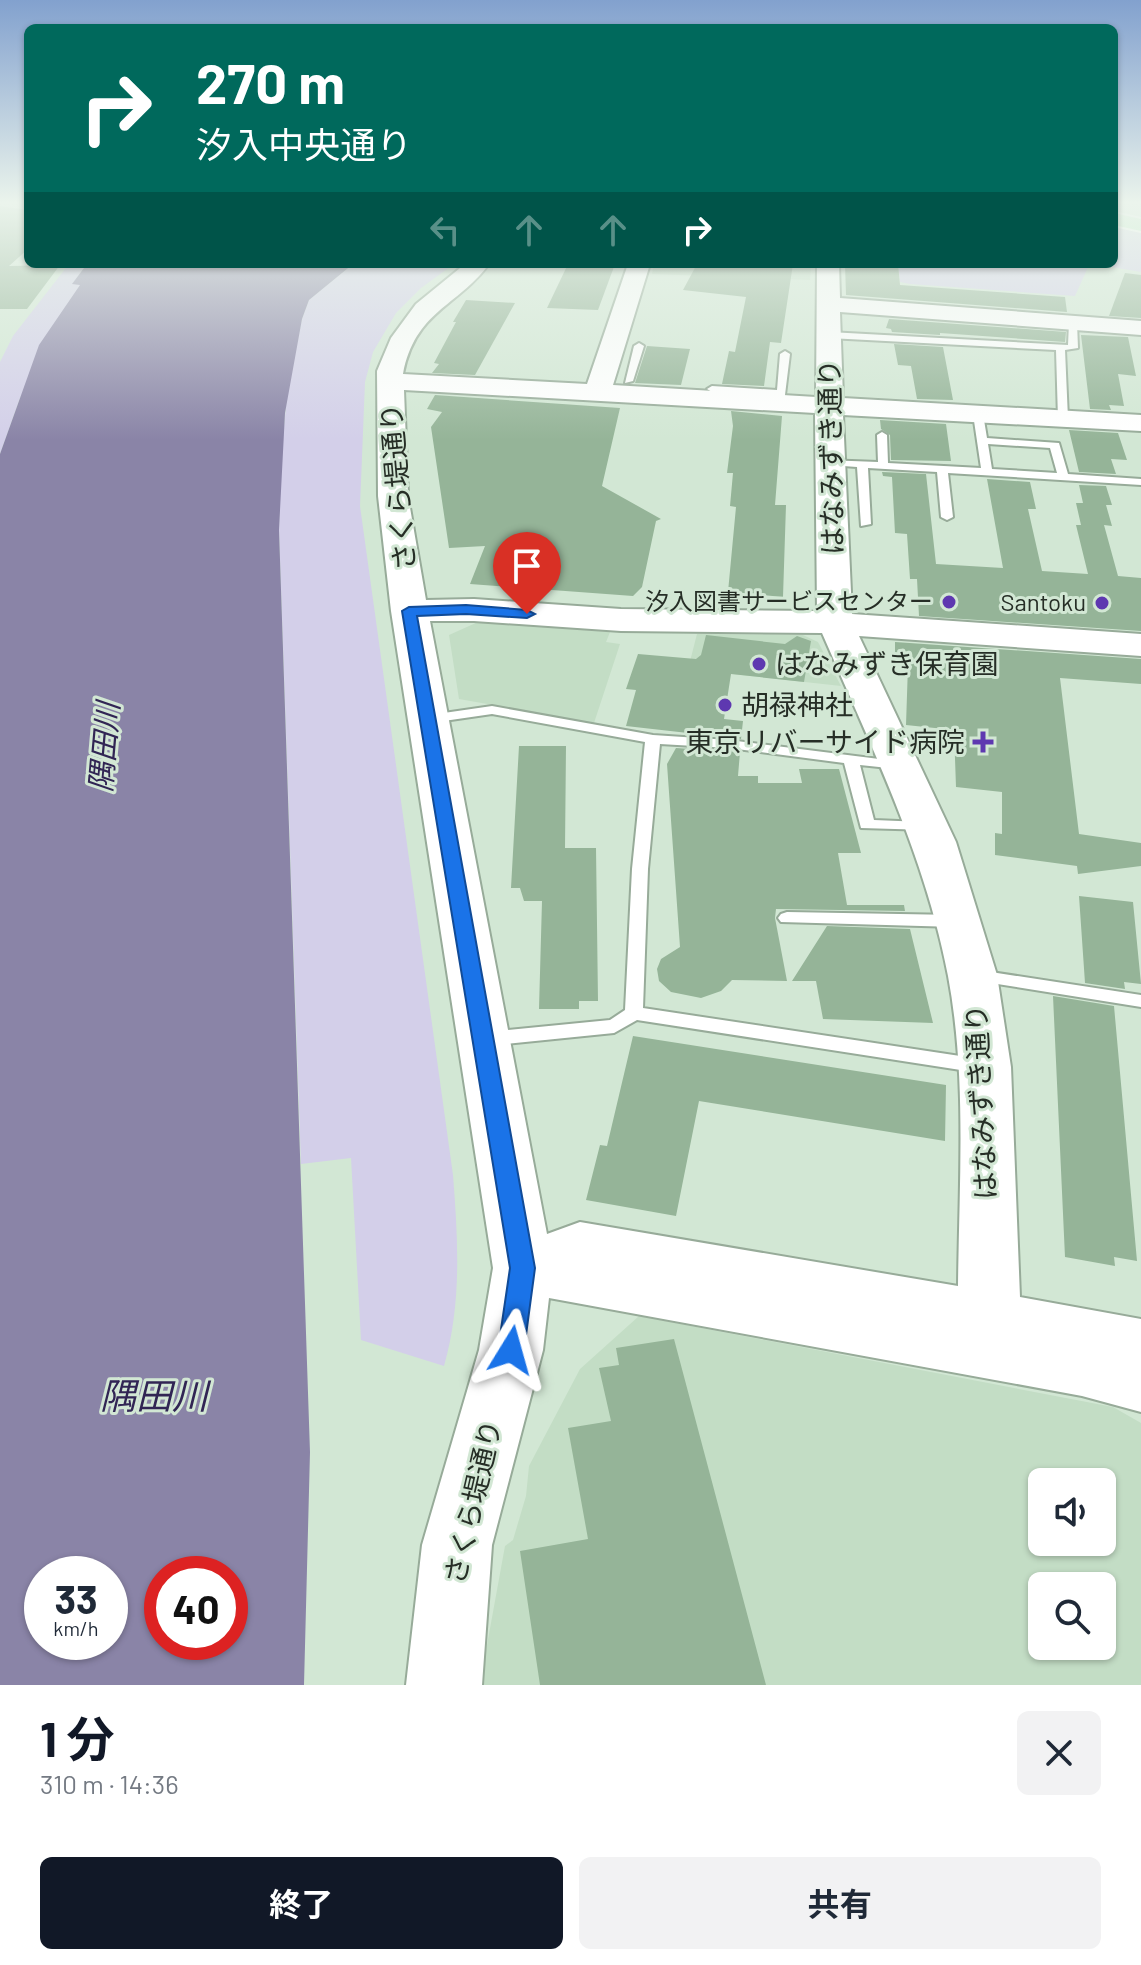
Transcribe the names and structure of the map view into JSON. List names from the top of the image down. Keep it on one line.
{"streets":{"street":["はなみずき通り","さくら堤通り"]},"water":["隅田川"],"places":{"other":["汐入図書サービスセンター","Santoku","はなみずき保育園","胡禄神社"],"health":["東京リバーサイド病院"]},"page":{"turn":["270 m","汐入中央通り"],"speed":"33 km/h","limit":"40","heading":["1 分","310 m · 14:36"],"buttons":["終了","共有"]}}
